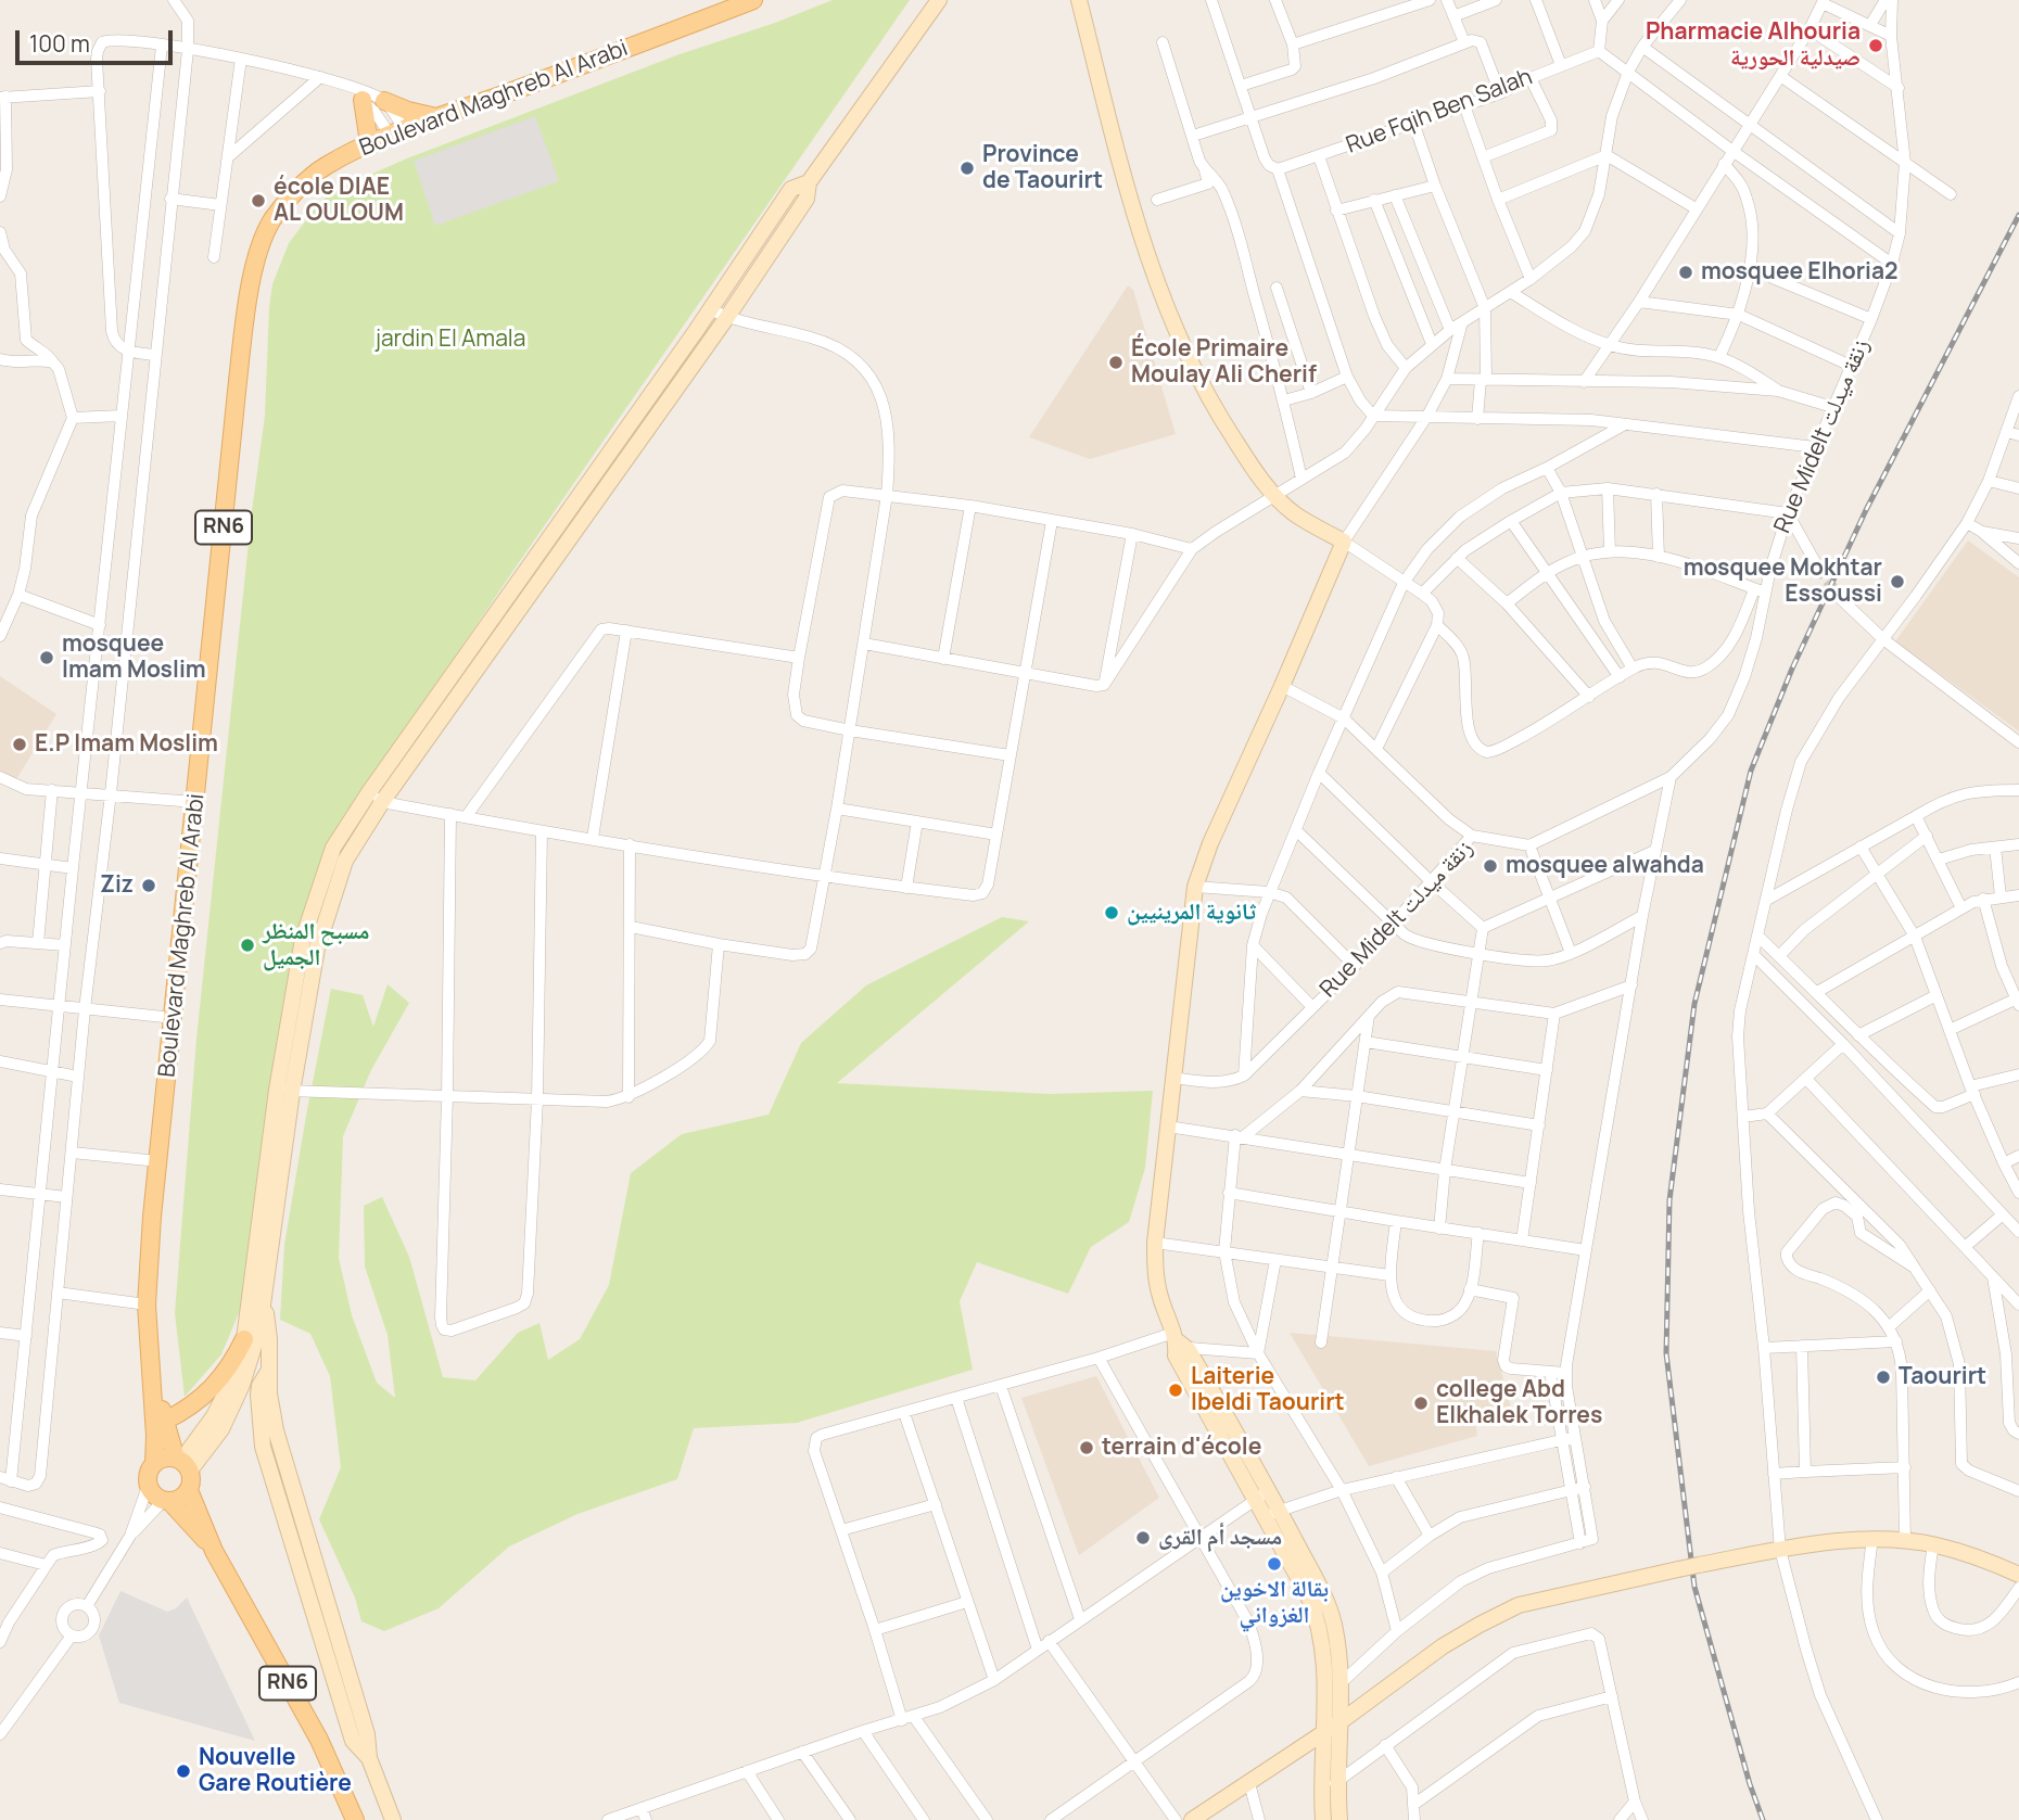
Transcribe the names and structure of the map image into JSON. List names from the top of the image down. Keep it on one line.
{"streets":{"main road":["Boulevard Maghreb Al Arabi","RN6"],"street":["Rue Fqih Ben Salah","Rue Midelt زنقة ميدلت"]},"crossings":[["Boulevard Maghreb Al Arabi","RN6"]],"parks":["jardin El Amala"],"places":["Pharmacie Alhouria صيدلية الحورية","Province de Taourirt","école DIAE AL OULOUM","mosquee Elhoria2","École Primaire Moulay Ali Cherif","mosquee Mokhtar Essoussi","mosquee Imam Moslim","E.P Imam Moslim","mosquee alwahda","Ziz","ثانوية المرينيين","مسبح المنظر الجميل","Taourirt","Laiterie lbeldi Taourirt","college Abd Elkhalek Torres","terrain d'école","مسجد أم القرى","بقالة الاخوين الغزواني","Nouvelle Gare Routière"],"scale_bar":"100 m"}
